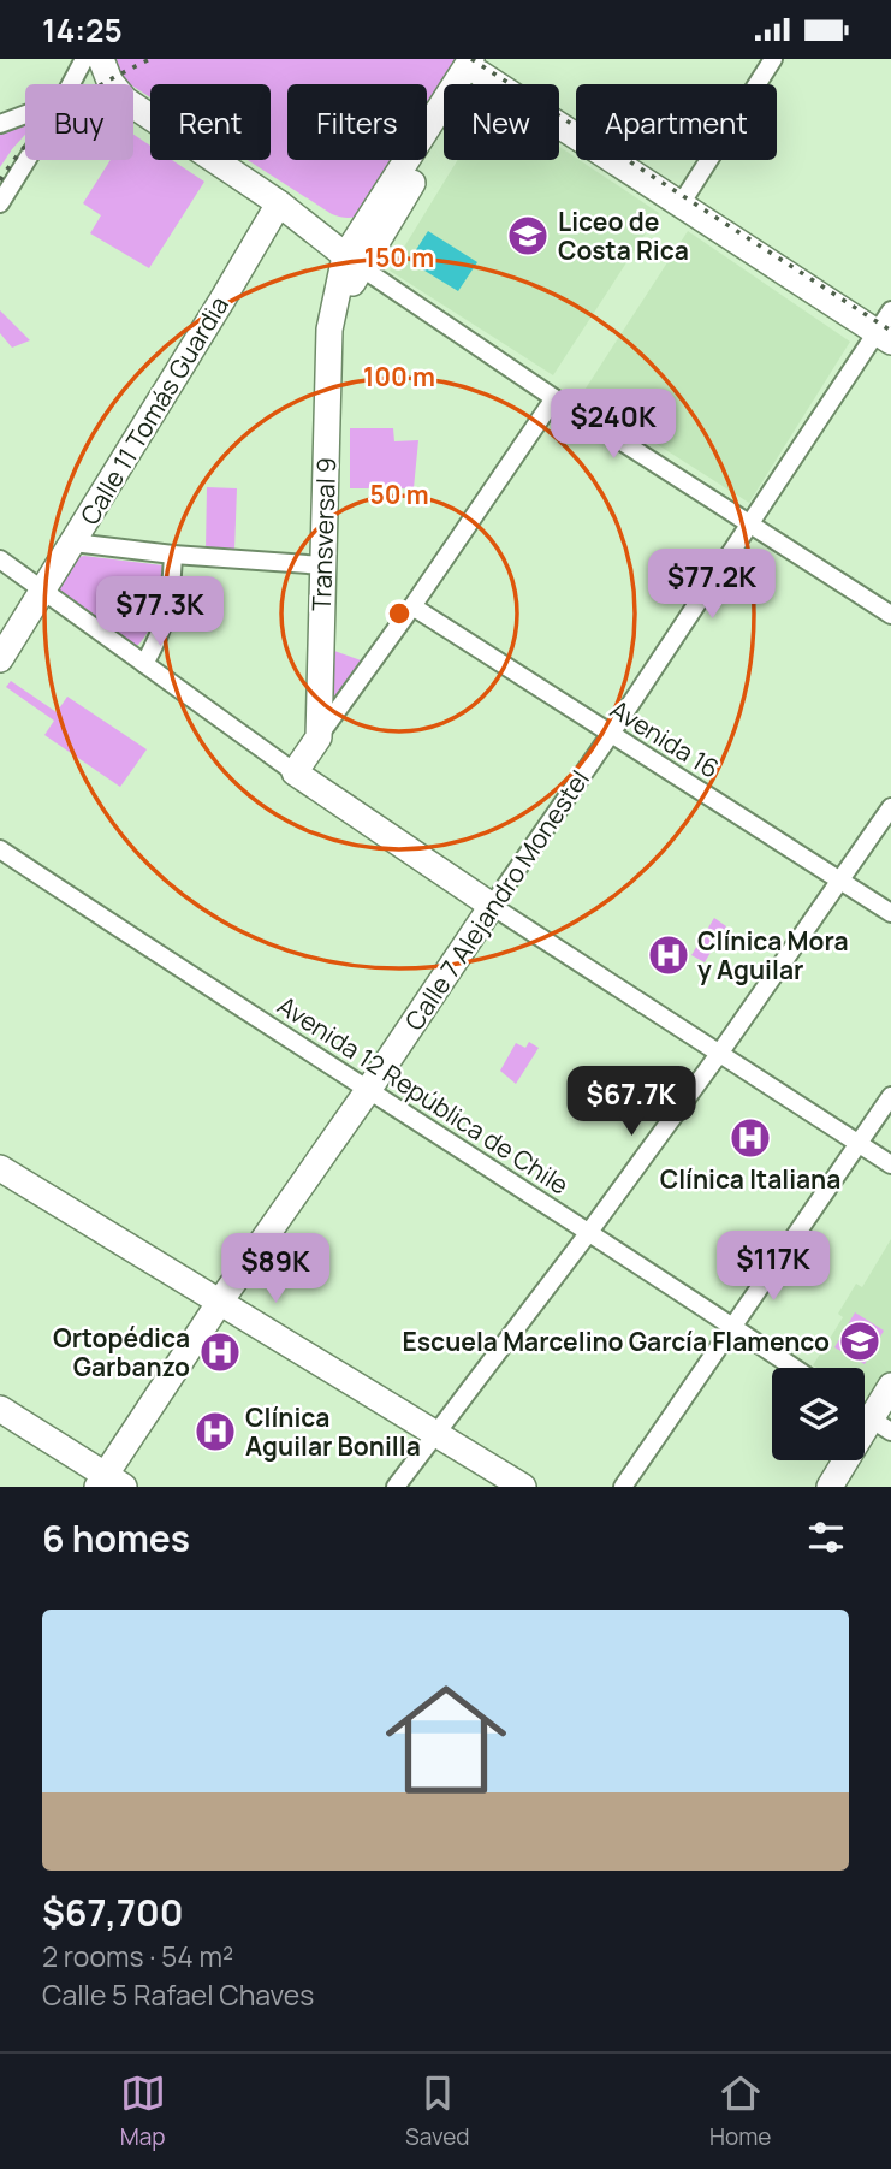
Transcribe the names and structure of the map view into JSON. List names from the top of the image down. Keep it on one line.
{"streets":{"street":["Calle 11 Tomás Guardia","Transversal 9","Avenida 16","Calle 7 Alejandro Monestel","Avenida 12 República de Chile"]},"crossings":[["Avenida 16","Calle 7 Alejandro Monestel"],["Calle 7 Alejandro Monestel","Avenida 12 República de Chile"]],"places":{"school or university":["Liceo de Costa Rica","Escuela Marcelino García Flamenco"],"hospital":["Clínica Mora y Aguilar","Clínica Italiana","Ortopédica Garbanzo","Clínica Aguilar Bonilla"]},"page":{"status":"14:25","chip":["Buy","Rent","Filters","New","Apartment"],"price":["$240K","$77.2K","$77.3K","$67.7K","$117K","$89K"],"heading":"6 homes","list":[{"name":"$67,700","note":"2 rooms · 54 m² · Calle 5 Rafael Chaves"}],"tabs":["Map","Saved","Home"]},"rings":["150 m","100 m","50 m"]}
